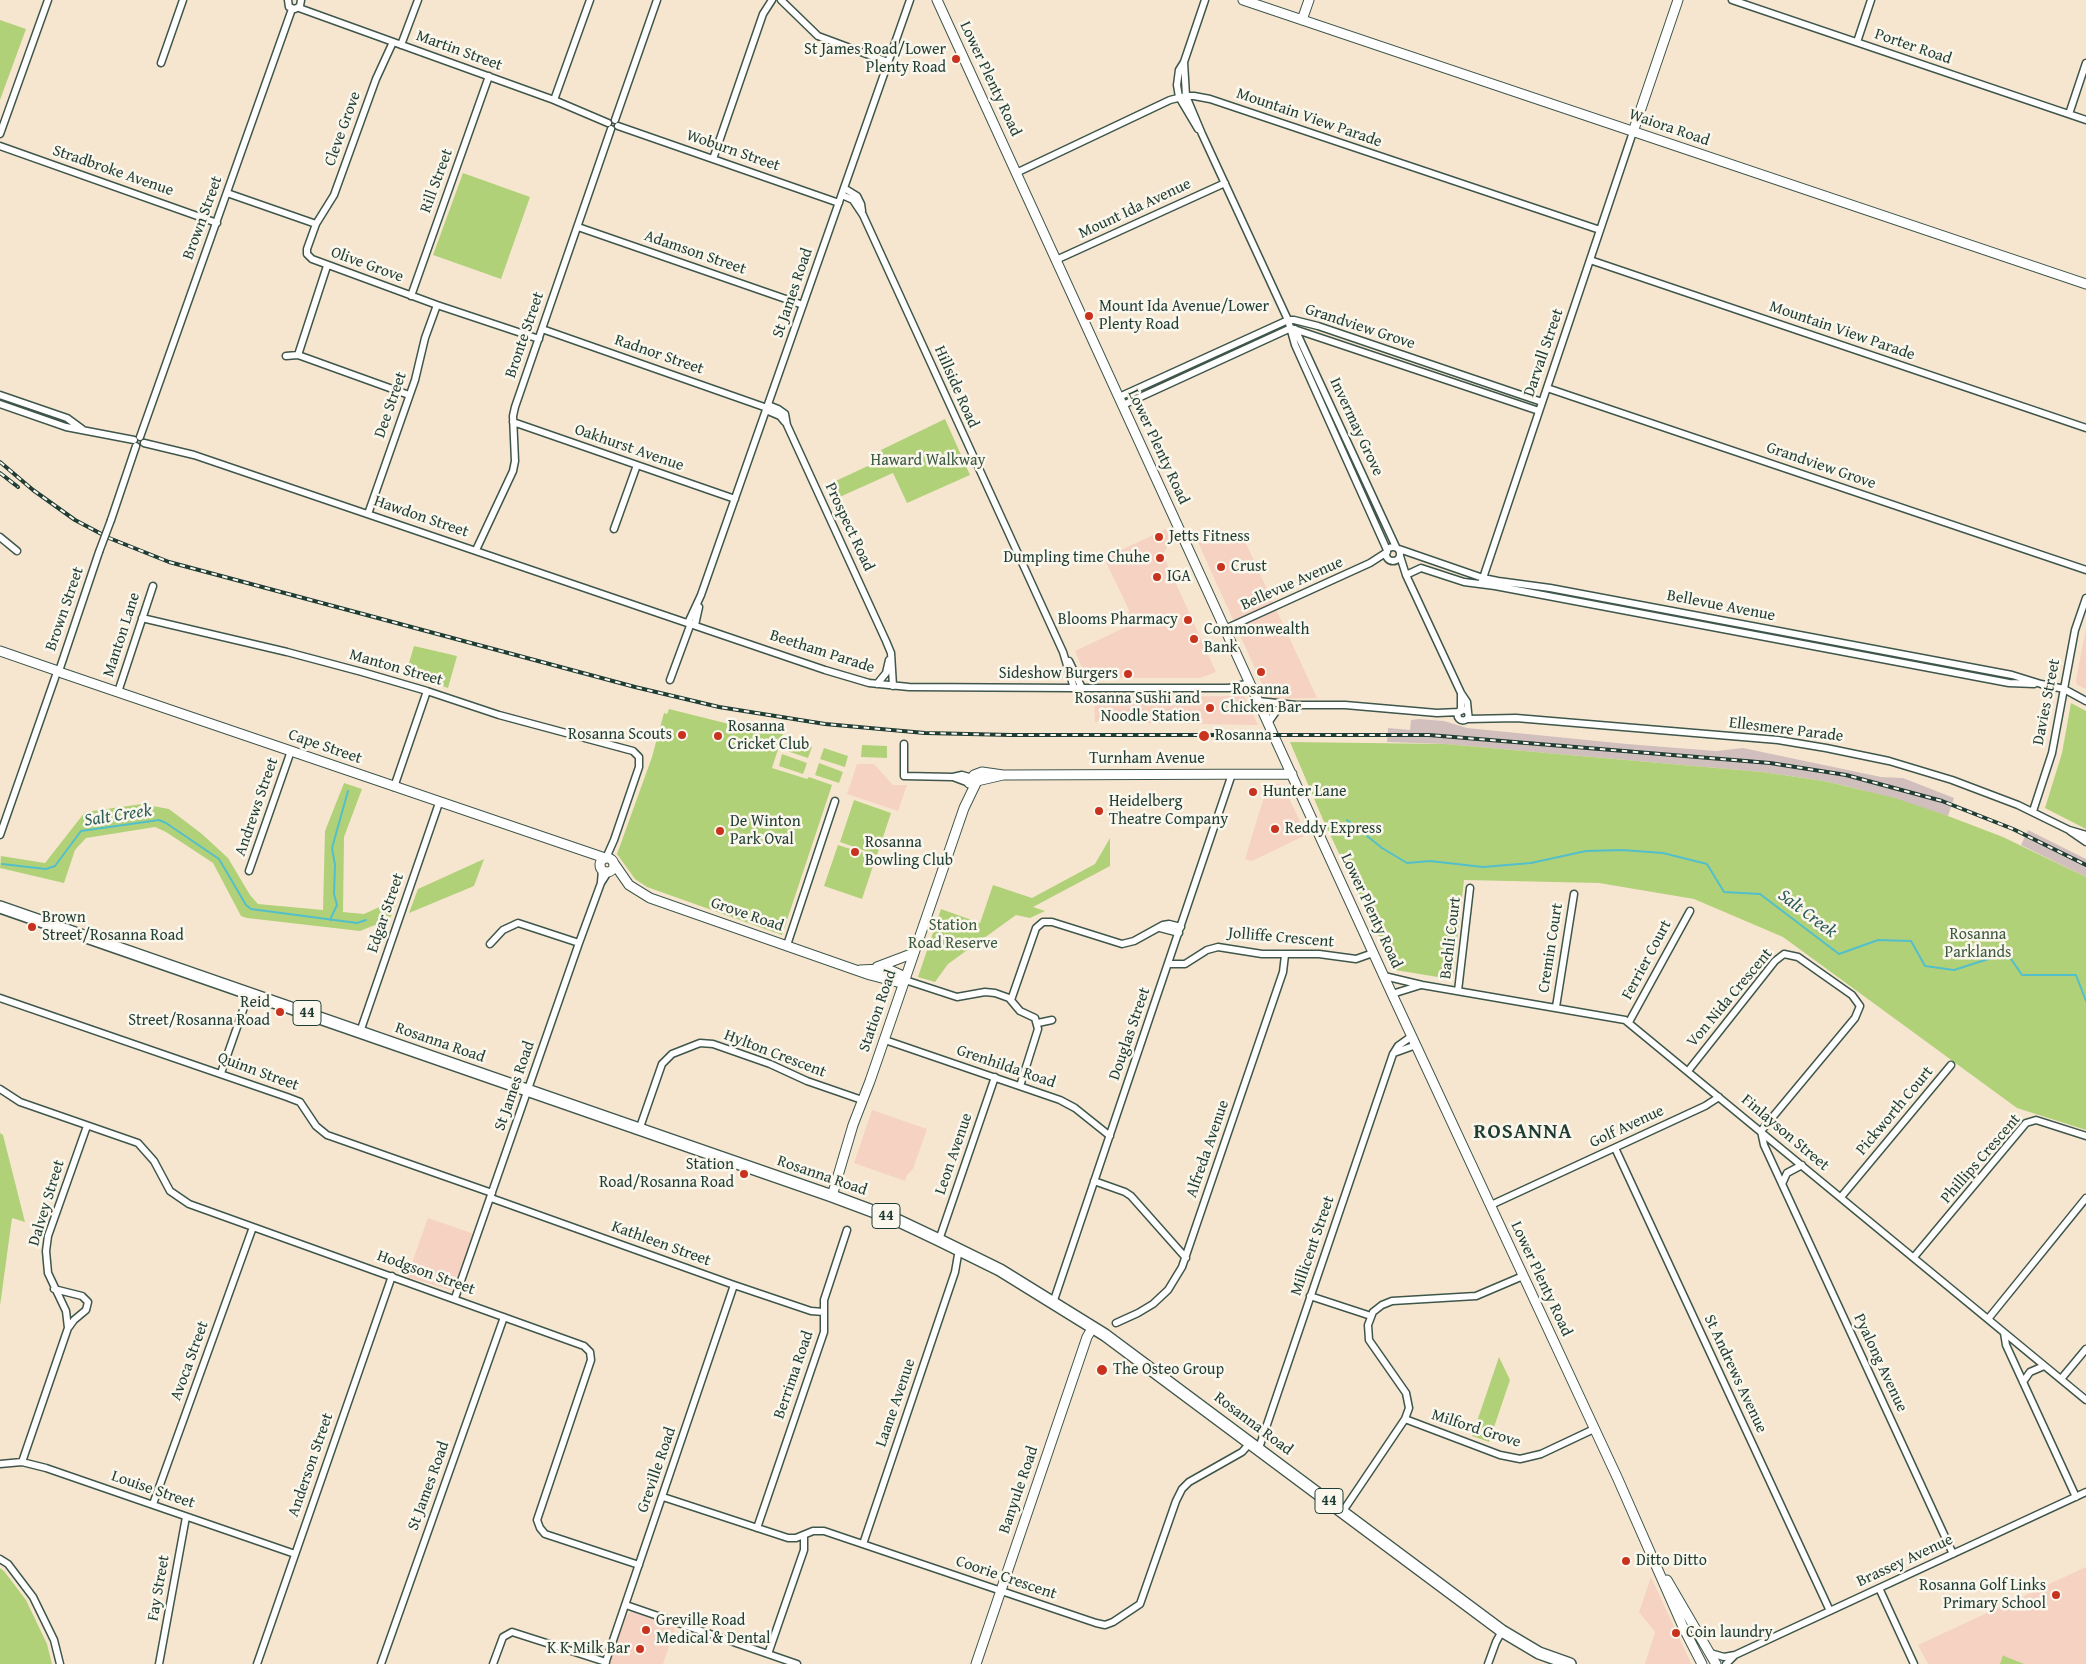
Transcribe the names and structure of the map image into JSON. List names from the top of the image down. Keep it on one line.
{"streets":{"highway":["44","Rosanna Road"],"main road":["Lower Plenty Road","Waiora Road","Cape Street","Turnham Avenue","Grove Road","Station Road","Banyule Road"],"street":["Porter Road","Martin Street","Mountain View Parade","Cleve Grove","Woburn Street","Stradbroke Avenue","Rill Street","Mount Ida Avenue","Brown Street","Adamson Street","Olive Grove","St James Road","Grandview Grove","Bronte Street","Darvall Street","Radnor Street","Hillside Road","Dee Street","Invermay Grove","Oakhurst Avenue","Hawdon Street","Prospect Road","Bellevue Avenue","Manton Lane","Beetham Parade","Manton Street","Davies Street","Ellesmere Parade","Andrews Street","Edgar Street","Jolliffe Crescent","Bachli Court","Cremin Court","Ferrier Court","Von Nida Crescent","Douglas Street","Hylton Crescent","Grenhilda Road","Quinn Street","Pickworth Court","Golf Avenue","Finlayson Street","Alfreda Avenue","Leon Avenue","Phillips Crescent","Dalvey Street","Kathleen Street","Millicent Street","Hodgson Street","Avoca Street","Pyalong Avenue","St Andrews Avenue","Berrima Road","Laane Avenue","Milford Grove","Anderson Street","Greville Road","Louise Street","Brassey Avenue","Coorie Crescent","Fay Street"]},"crossings":[["Martin Street","Cleve Grove"],["Martin Street","Woburn Street"],["Martin Street","Rill Street"],["Martin Street","Brown Street"],["Martin Street","Bronte Street"],["Lower Plenty Road","Mount Ida Avenue"],["Lower Plenty Road","Grandview Grove"],["Lower Plenty Road","Bellevue Avenue"],["Lower Plenty Road","Beetham Parade"],["Lower Plenty Road","Ellesmere Parade"],["Lower Plenty Road","Turnham Avenue"],["Lower Plenty Road","Jolliffe Crescent"],["Lower Plenty Road","Golf Avenue"],["Lower Plenty Road","Finlayson Street"],["Lower Plenty Road","Millicent Street"],["Lower Plenty Road","Milford Grove"],["Lower Plenty Road","Brassey Avenue"],["Mountain View Parade","Darvall Street"],["Mountain View Parade","Invermay Grove"],["Waiora Road","Darvall Street"],["Cleve Grove","Olive Grove"],["Woburn Street","St James Road"],["Woburn Street","Bronte Street"],["Stradbroke Avenue","Brown Street"],["Rill Street","Olive Grove"],["Mount Ida Avenue","Invermay Grove"],["Brown Street","Hawdon Street"],["Brown Street","Cape Street"],["Adamson Street","St James Road"],["Adamson Street","Bronte Street"],["Olive Grove","Bronte Street"],["Olive Grove","Dee Street"],["St James Road","Radnor Street"],["St James Road","Hillside Road"],["St James Road","Oakhurst Avenue"],["St James Road","Hawdon Street"],["St James Road","Prospect Road"],["St James Road","Beetham Parade"],["St James Road","Manton Street"],["St James Road","Cape Street"],["St James Road","Grove Road"],["St James Road","Rosanna Road"],["St James Road","Quinn Street"],["St James Road","Kathleen Street"],["St James Road","Hodgson Street"],["Grandview Grove","Darvall Street"],["Grandview Grove","Invermay Grove"],["Bronte Street","Radnor Street"],["Bronte Street","Oakhurst Avenue"],["Bronte Street","Hawdon Street"],["Darvall Street","Bellevue Avenue"],["Radnor Street","Prospect Road"],["Hillside Road","Beetham Parade"],["Dee Street","Hawdon Street"],["Invermay Grove","Bellevue Avenue"],["Invermay Grove","Ellesmere Parade"],["Hawdon Street","Beetham Parade"],["Prospect Road","Beetham Parade"],["Bellevue Avenue","Davies Street"],["Manton Lane","Manton Street"],["Manton Lane","Cape Street"],["Davies Street","Ellesmere Parade"],["Cape Street","Andrews Street"],["Cape Street","Edgar Street"],["Cape Street","Grove Road"],["Turnham Avenue","Station Road"],["Turnham Avenue","Douglas Street"],["Edgar Street","Rosanna Road"],["Grove Road","Station Road"],["Jolliffe Crescent","Douglas Street"],["Jolliffe Crescent","Alfreda Avenue"],["Bachli Court","Finlayson Street"],["Cremin Court","Finlayson Street"],["Ferrier Court","Finlayson Street"],["Von Nida Crescent","Finlayson Street"],["Von Nida Crescent","Pyalong Avenue"],["Station Road","Rosanna Road"],["Station Road","Hylton Crescent"],["Station Road","Grenhilda Road"],["Douglas Street","Rosanna Road"],["Douglas Street","Grenhilda Road"],["Rosanna Road","Hylton Crescent"],["Rosanna Road","Leon Avenue"],["Rosanna Road","Millicent Street"],["Rosanna Road","Laane Avenue"],["Rosanna Road","Banyule Road"],["Rosanna Road","Coorie Crescent"],["Grenhilda Road","Leon Avenue"],["Quinn Street","Kathleen Street"],["Pickworth Court","Finlayson Street"],["Golf Avenue","Finlayson Street"],["Golf Avenue","St Andrews Avenue"],["Finlayson Street","Phillips Crescent"],["Finlayson Street","Pyalong Avenue"],["Dalvey Street","Hodgson Street"],["Kathleen Street","Berrima Road"],["Kathleen Street","Greville Road"],["Millicent Street","Coorie Crescent"],["Hodgson Street","Avoca Street"],["Hodgson Street","Anderson Street"],["Hodgson Street","Greville Road"],["Avoca Street","Louise Street"],["Pyalong Avenue","Brassey Avenue"],["St Andrews Avenue","Brassey Avenue"],["Berrima Road","Coorie Crescent"],["Laane Avenue","Coorie Crescent"],["Anderson Street","Louise Street"],["Greville Road","Coorie Crescent"],["Louise Street","Fay Street"],["Banyule Road","Coorie Crescent"]],"districts":["ROSANNA"],"water":["Salt Creek"],"parks":["Haward Walkway","Station Road Reserve","Rosanna Parklands"],"places":["St James Road/Lower Plenty Road","Mount Ida Avenue/Lower Plenty Road","Jetts Fitness","Dumpling time Chuhe","Crust","IGA","Blooms Pharmacy","Commonwealth Bank","Rosanna Chicken Bar","Sideshow Burgers","Rosanna Sushi and Noodle Station","Rosanna Scouts","Rosanna Cricket Club","Rosanna","Hunter Lane","Heidelberg Theatre Company","Reddy Express","De Winton Park Oval","Rosanna Bowling Club","Brown Street/Rosanna Road","Reid Street/Rosanna Road","Station Road/Rosanna Road","The Osteo Group","Ditto Ditto","Rosanna Golf Links Primary School","Greville Road Medical & Dental","Coin laundry","K K Milk Bar"]}
